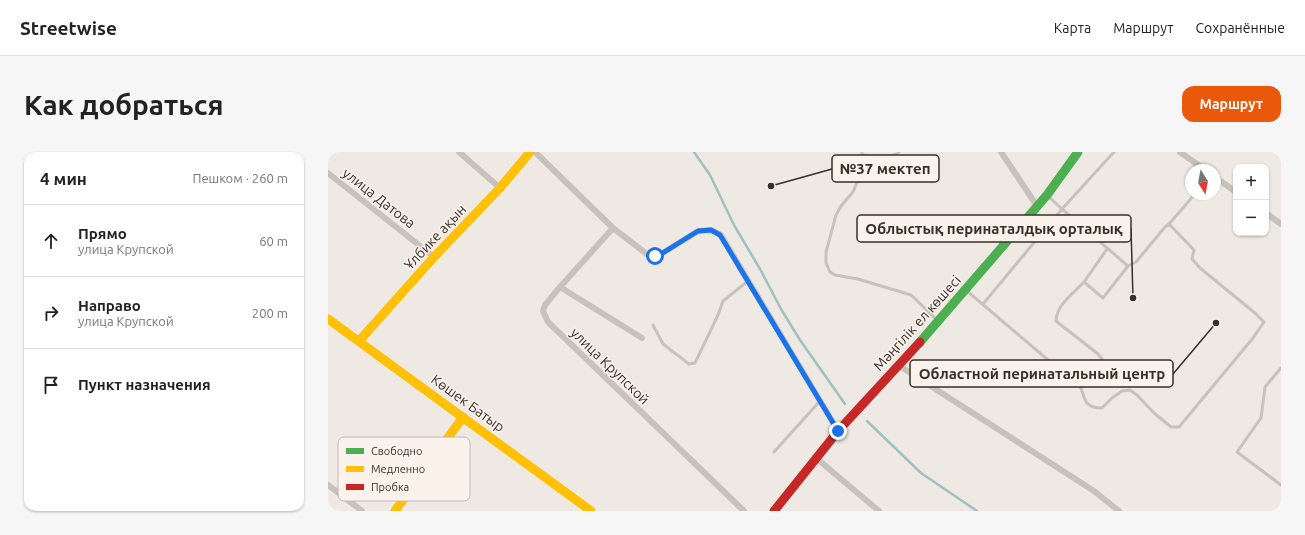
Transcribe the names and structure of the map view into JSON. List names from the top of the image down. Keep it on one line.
{"streets":{"street":["улица Датова","Ұлбике ақын","Мәңгілік ел көшесі","улица Крупской","Көшек Батыр"]},"crossings":[["улица Датова","Ұлбике ақын"],["Ұлбике ақын","Көшек Батыр"]],"places":["№37 мектеп","Облыстық перинаталдық орталық","Областной перинатальный центр"],"legend":["Свободно","Медленно","Пробка"],"north":"bottom","page":{"header":"Streetwise","nav":["Карта","Маршрут","Сохранённые"],"buttons":"Маршрут","title":"Как добраться","heading":["4 мин","Пешком · 260 m"],"map_buttons":["+","−"],"list":[["Прямо","улица Крупской","60 m"],["Направо","улица Крупской","200 m"],"Пункт назначения"]}}
